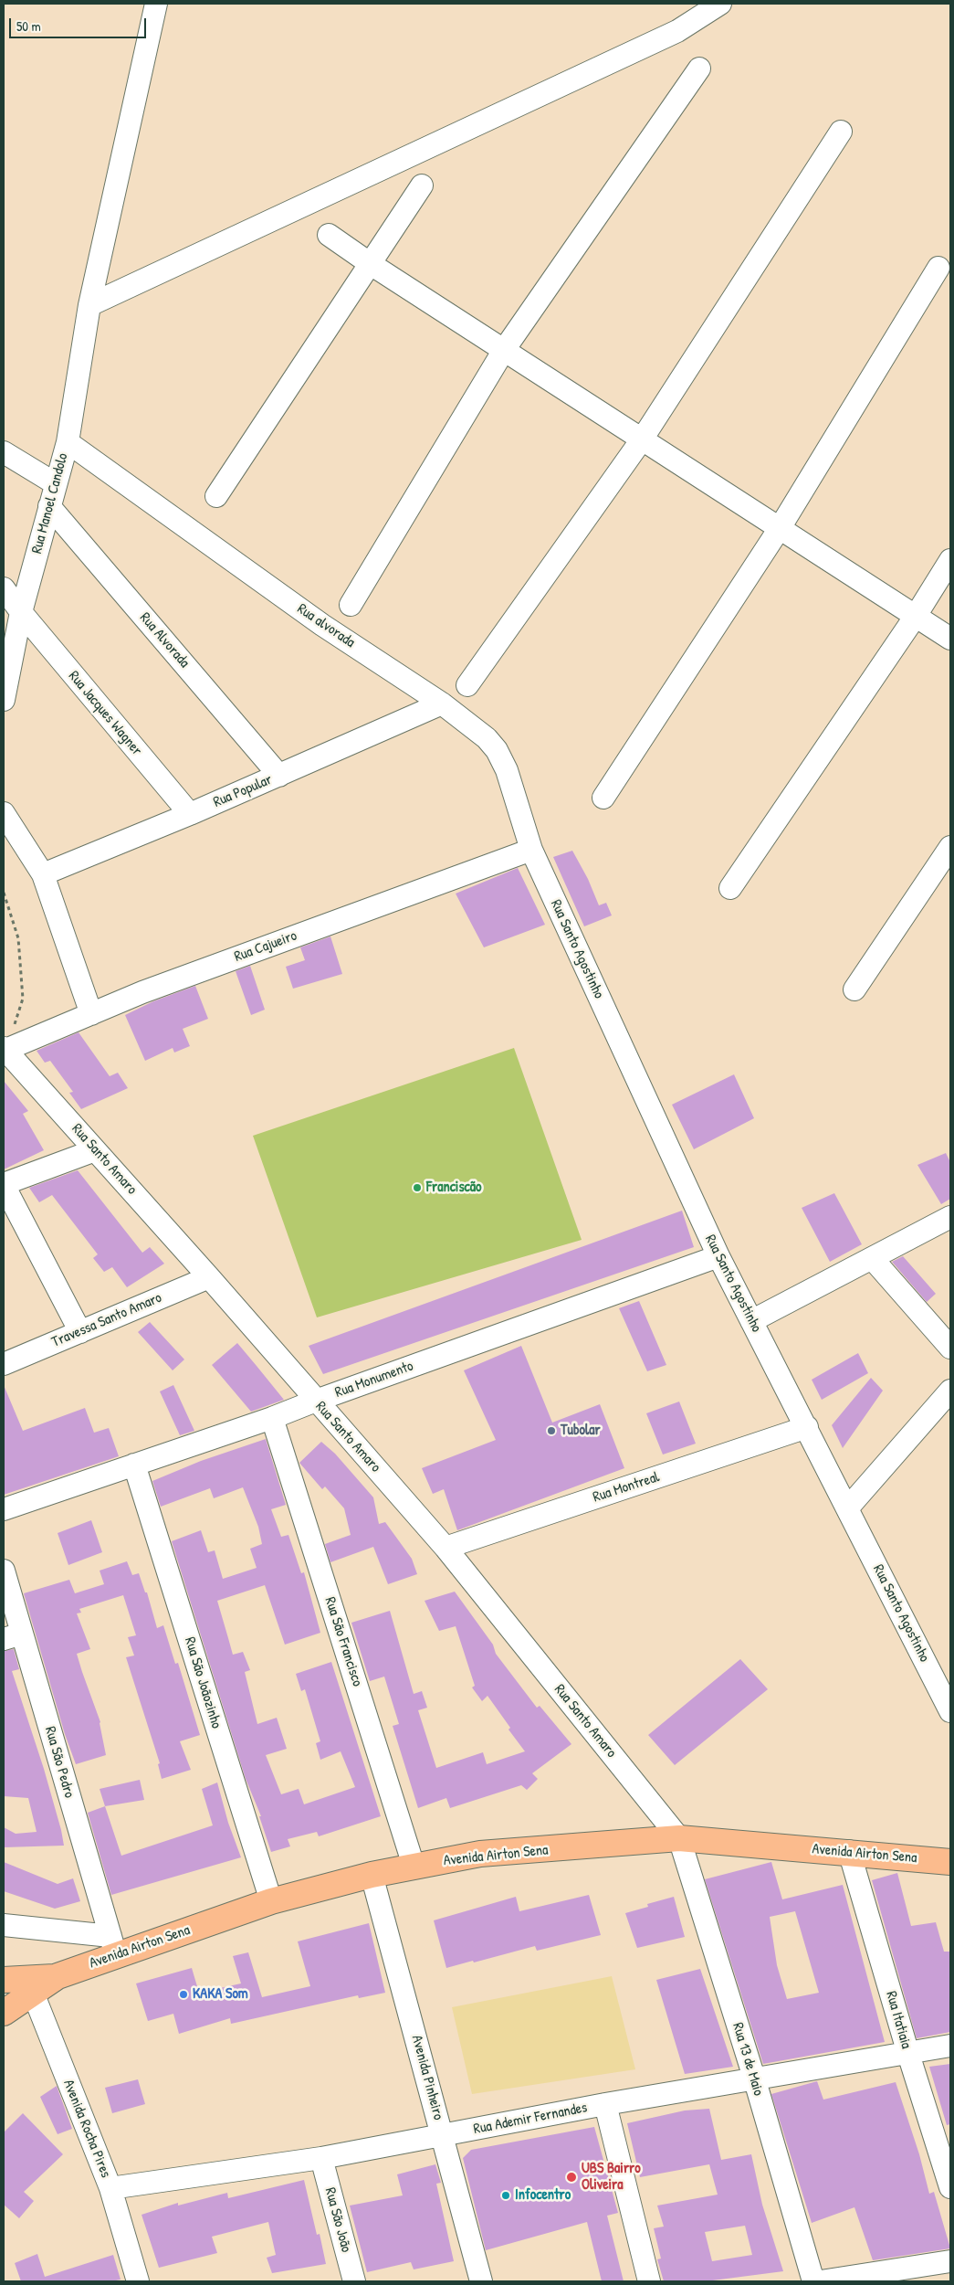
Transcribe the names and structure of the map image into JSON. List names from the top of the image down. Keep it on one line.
{"streets":{"main road":["Avenida Airton Sena"],"street":["Rua Manoel Candolo","Rua alvorada","Rua Alvorada","Rua Jacques Wagner","Rua Popular","Rua Cajueiro","Rua Santo Agostinho","Rua Santo Amaro","Travessa Santo Amaro","Rua Monumento","Rua Montreal","Rua São Francisco","Rua São Joãozinho","Rua São Pedro","Rua Itatiaia","Rua 13 de Maio","Avenida Pinheiro","Rua Ademir Fernandes","Avenida Rocha Pires","Rua São João"]},"crossings":[["Rua Manoel Candolo","Rua alvorada"],["Rua Manoel Candolo","Rua Alvorada"],["Rua Manoel Candolo","Rua Jacques Wagner"],["Rua alvorada","Rua Popular"],["Rua alvorada","Rua Cajueiro"],["Rua alvorada","Rua Santo Agostinho"],["Rua Alvorada","Rua Popular"],["Rua Jacques Wagner","Rua Popular"],["Rua Cajueiro","Rua Santo Agostinho"],["Rua Cajueiro","Rua Santo Amaro"],["Rua Santo Agostinho","Rua Monumento"],["Rua Santo Agostinho","Rua Montreal"],["Rua Santo Amaro","Travessa Santo Amaro"],["Rua Santo Amaro","Rua Monumento"],["Rua Santo Amaro","Rua Montreal"],["Rua Santo Amaro","Avenida Airton Sena"],["Rua Santo Amaro","Rua 13 de Maio"],["Rua Monumento","Rua São Francisco"],["Rua Monumento","Rua São Joãozinho"],["Rua São Francisco","Avenida Airton Sena"],["Rua São Joãozinho","Avenida Airton Sena"],["Rua São Pedro","Avenida Airton Sena"],["Avenida Airton Sena","Rua Itatiaia"],["Avenida Airton Sena","Rua 13 de Maio"],["Avenida Airton Sena","Avenida Pinheiro"],["Avenida Airton Sena","Avenida Rocha Pires"],["Rua Itatiaia","Rua Ademir Fernandes"],["Rua 13 de Maio","Rua Ademir Fernandes"],["Avenida Pinheiro","Rua Ademir Fernandes"],["Rua Ademir Fernandes","Avenida Rocha Pires"],["Rua Ademir Fernandes","Rua São João"]],"places":["Franciscão","Tubolar","KAKA Som","UBS Bairro Oliveira","Infocentro"],"scale_bar":"50 m"}
